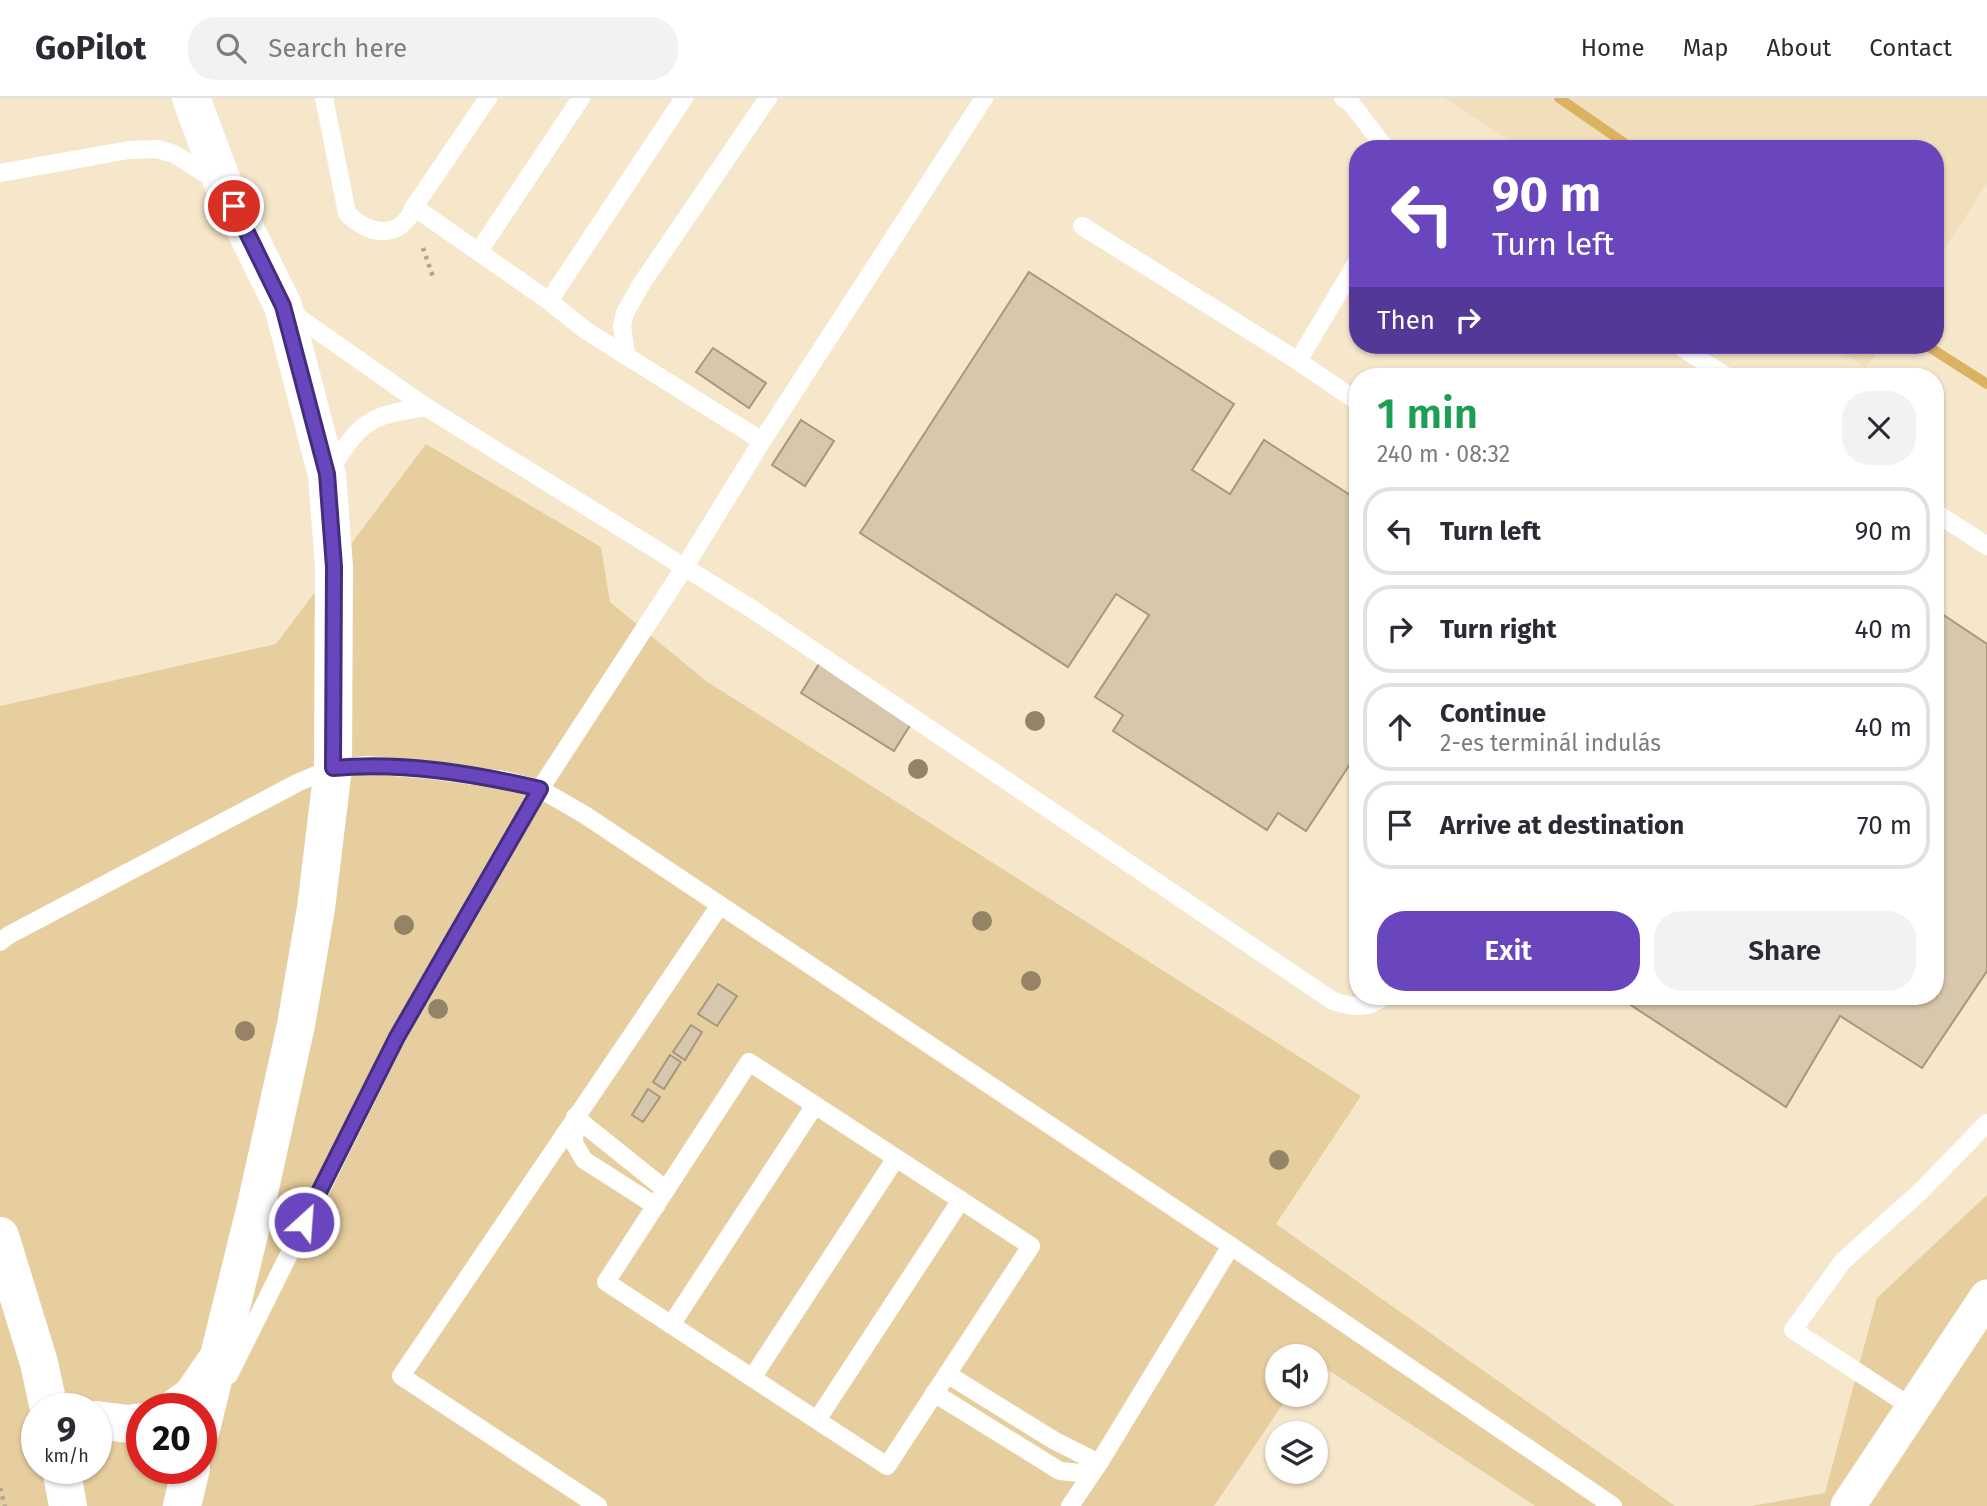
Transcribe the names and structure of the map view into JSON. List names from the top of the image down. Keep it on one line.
{"page":{"header":"GoPilot","search":"Search here","nav":["Home","Map","About","Contact"],"turn":["90 m","Turn left"],"then":"Then","heading":["1 min","240 m · 08:32"],"list":[{"name":"Turn left","value":"90 m"},{"name":"Turn right","value":"40 m"},{"name":"Continue","note":"2-es terminál indulás","value":"40 m"},{"name":"Arrive at destination","value":"70 m"}],"buttons":["Exit","Share"],"speed":"9 km/h","limit":"20"}}
